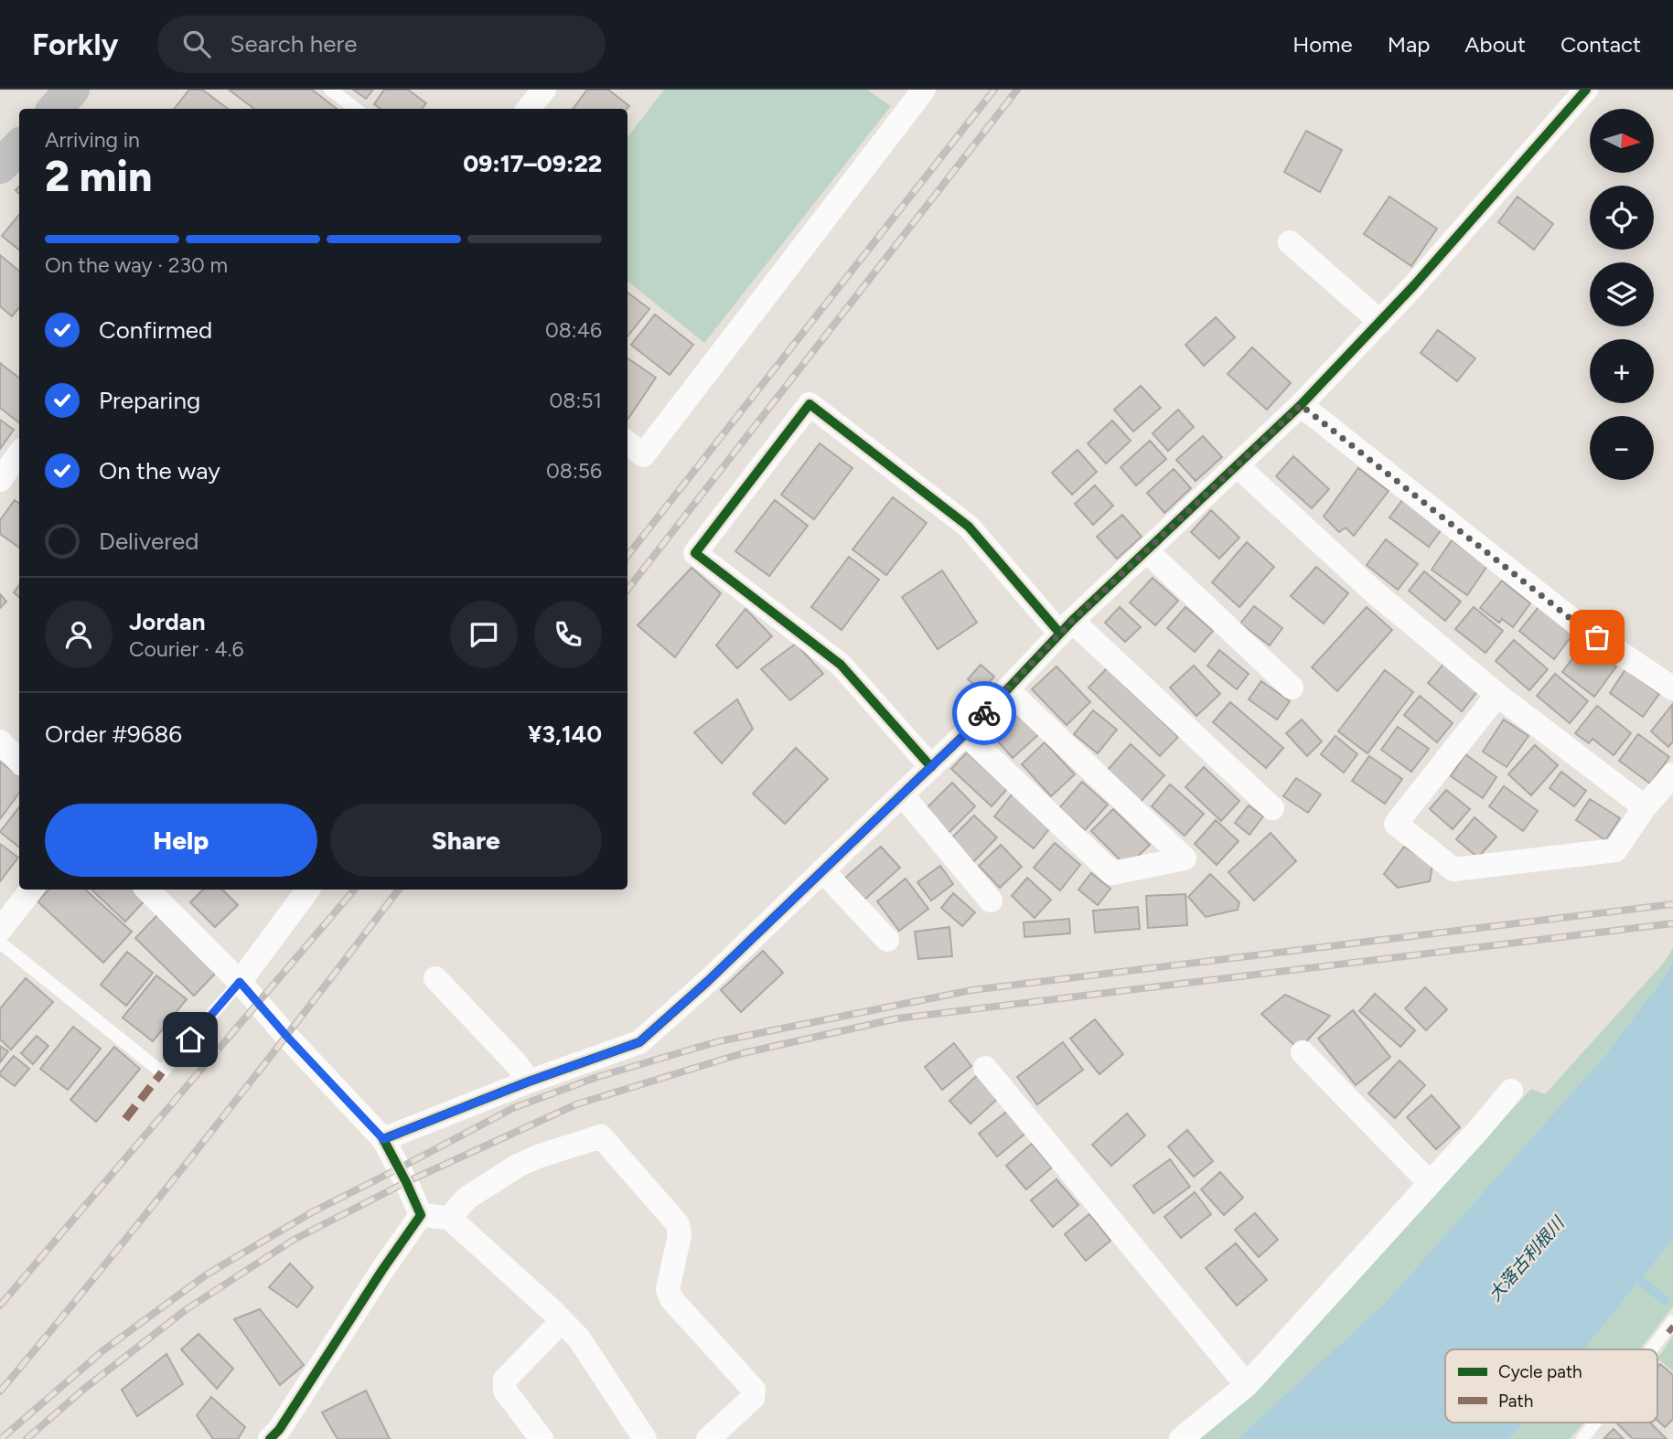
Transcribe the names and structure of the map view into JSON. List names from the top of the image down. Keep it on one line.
{"water":["大落古利根川"],"legend":["Cycle path","Path"],"north":"right","page":{"header":"Forkly","search":"Search here","nav":["Home","Map","About","Contact"],"map_buttons":["+","−"],"heading":["2 min","Arriving in","09:17–09:22"],"panel":["Jordan","Courier · 4.6","Order #9686","¥3,140"],"bar":"On the way · 230 m","list":[["Confirmed","08:46"],["Preparing","08:51"],["On the way","08:56"],"Delivered"],"buttons":["Help","Share"]}}
